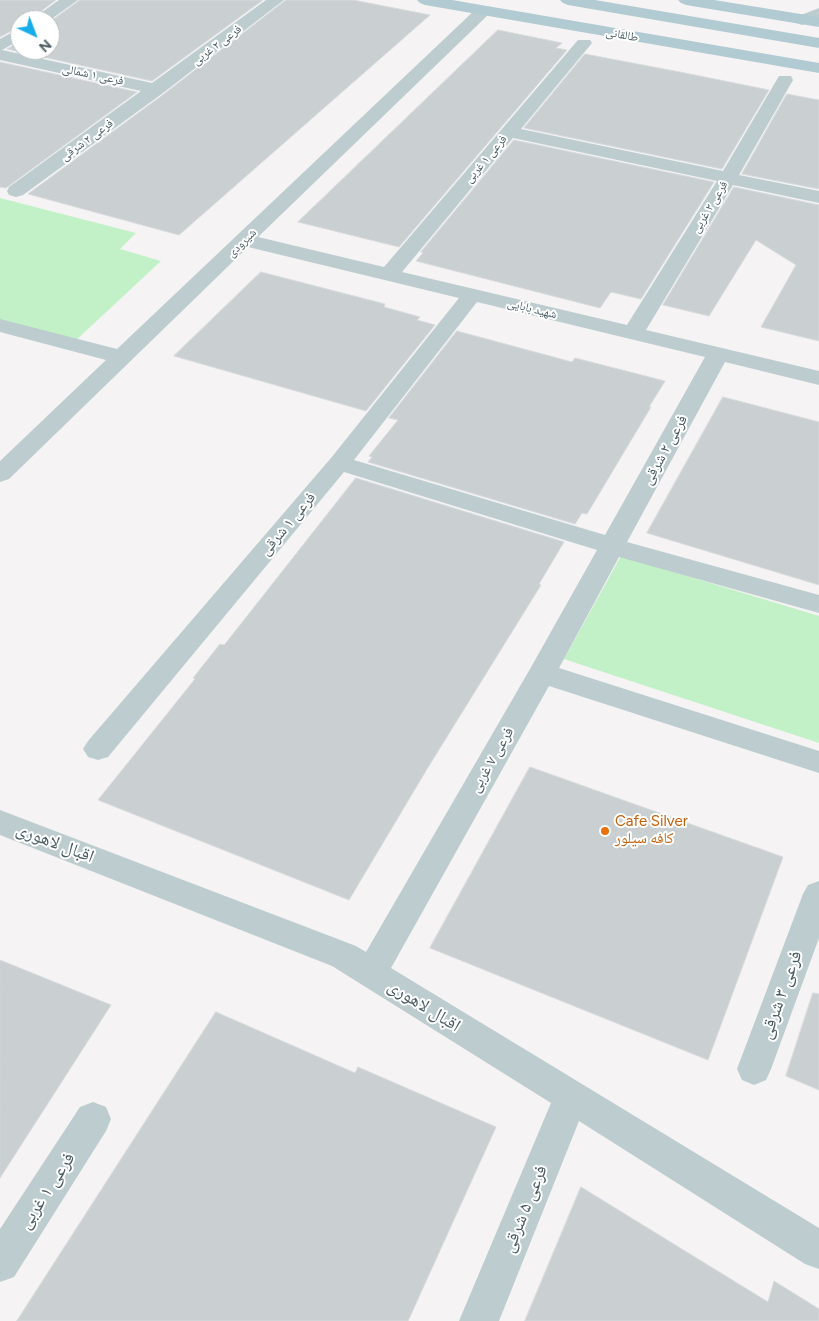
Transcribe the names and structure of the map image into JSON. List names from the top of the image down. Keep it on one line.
{"streets":{"main road":["طالقانی"],"street":["فرعی ۲ غربی","فرعی ۱ شمالی","فرعی ۲ شرقی","فرعی ۱ غربی","شیرودی","شهید بابایی","فرعی ۱ شرقی","فرعی ۷ غربی","اقبال لاهوری","فرعی ۳ شرقی","فرعی ۵ شرقی"]},"crossings":[["طالقانی","شیرودی"],["فرعی ۲ غربی","فرعی ۱ شمالی"],["فرعی ۲ غربی","فرعی ۲ شرقی"],["فرعی ۲ غربی","شهید بابایی"],["فرعی ۱ شمالی","فرعی ۲ شرقی"],["فرعی ۲ شرقی","شهید بابایی"],["فرعی ۲ شرقی","فرعی ۷ غربی"],["فرعی ۱ غربی","شهید بابایی"],["شیرودی","شهید بابایی"],["شهید بابایی","فرعی ۱ شرقی"],["فرعی ۷ غربی","اقبال لاهوری"],["اقبال لاهوری","فرعی ۵ شرقی"]],"places":["Cafe Silver کافه سیلور"],"north":"bottom right"}
